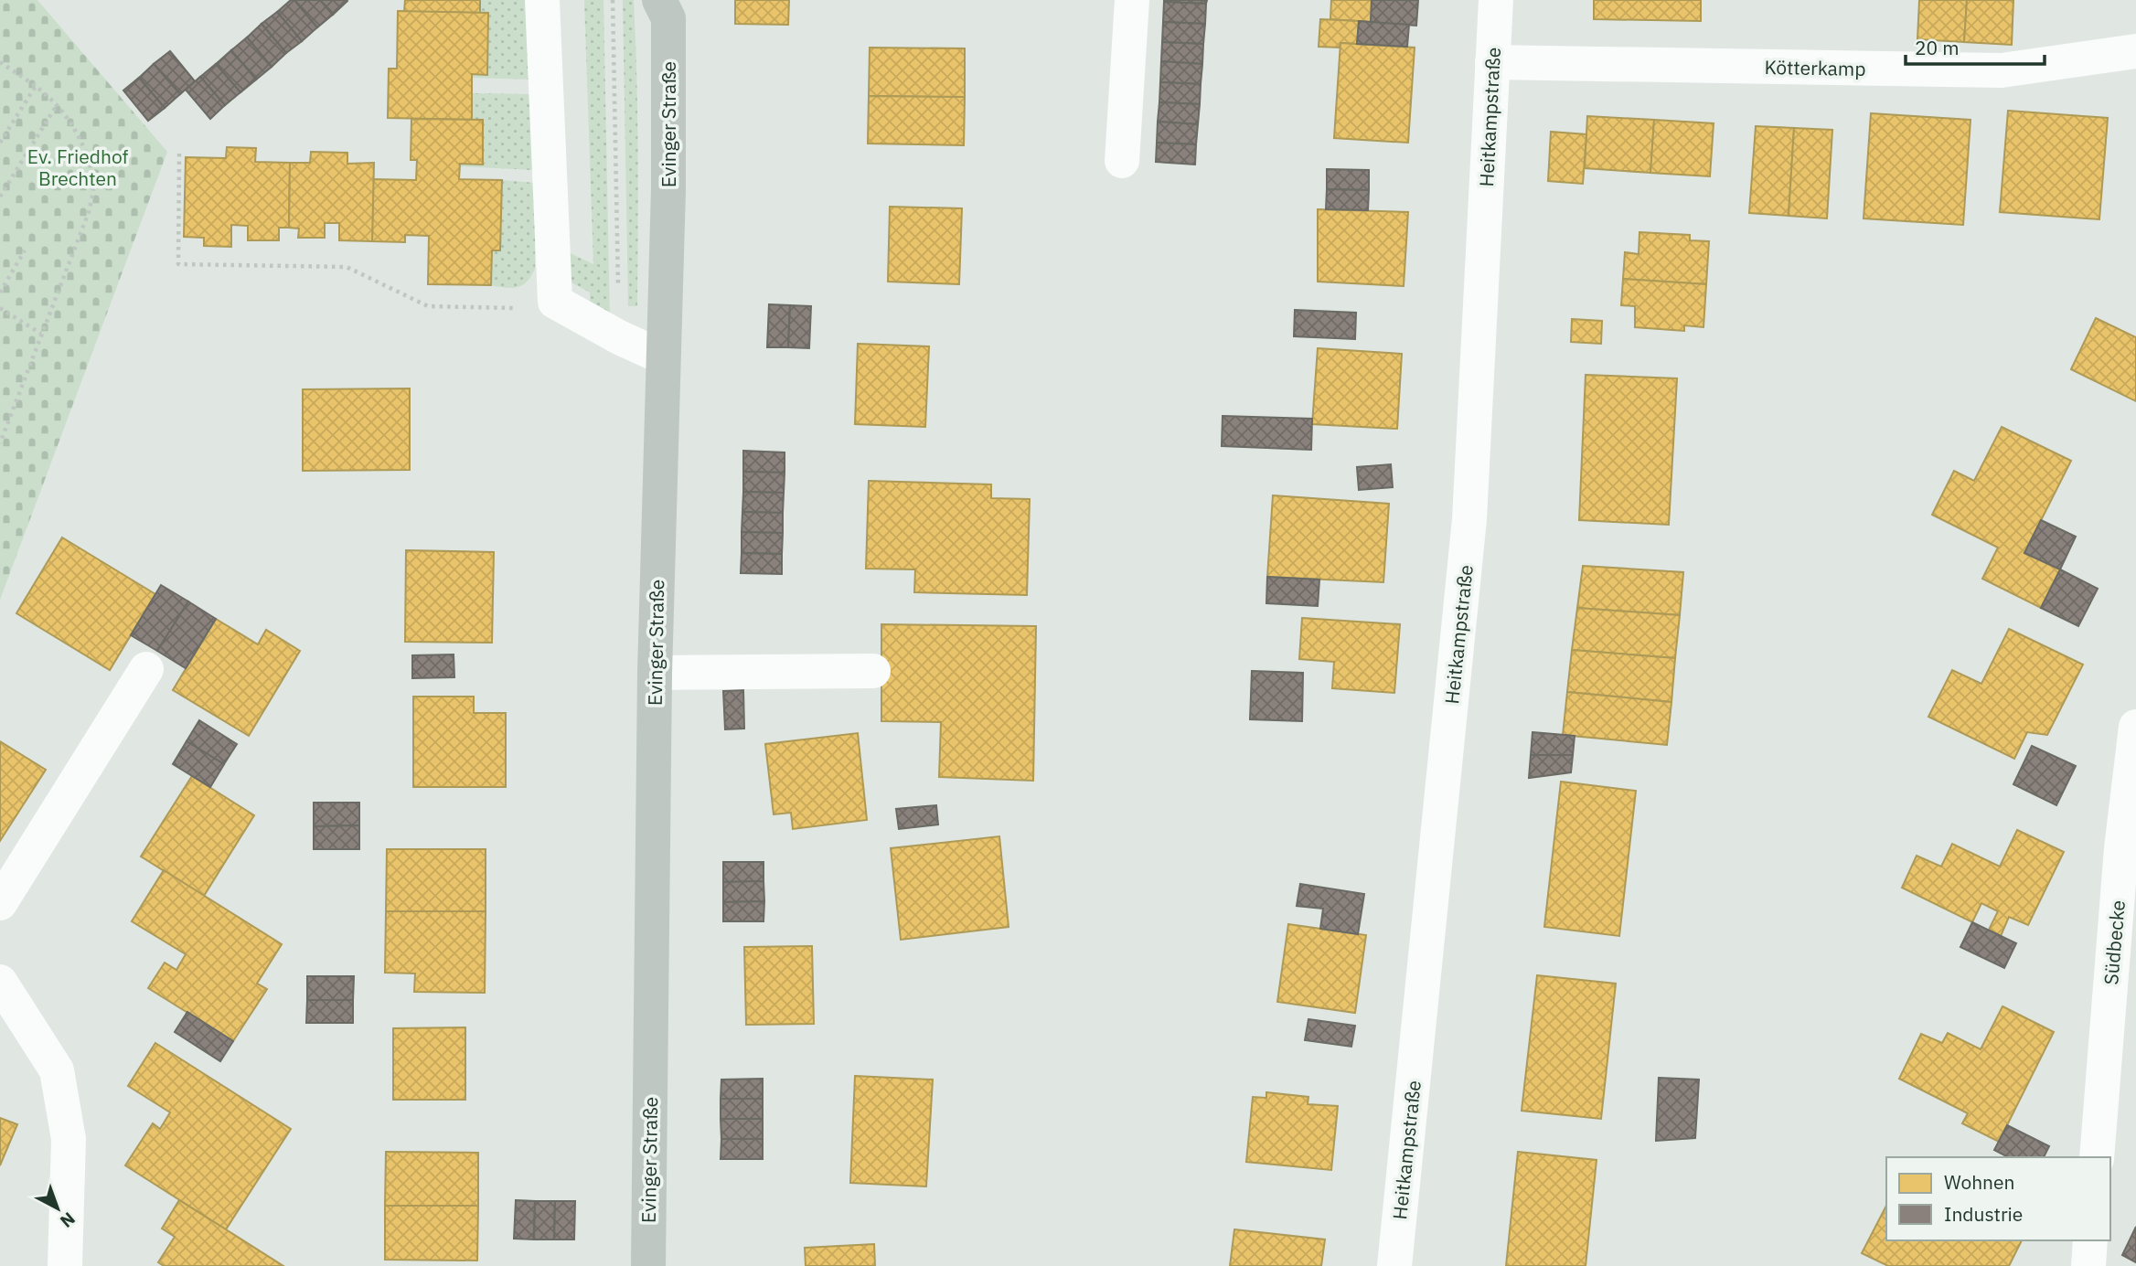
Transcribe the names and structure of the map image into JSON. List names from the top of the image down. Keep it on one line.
{"streets":{"main road":["Evinger Straße"],"street":["Kötterkamp","Heitkampstraße","Südbecke"]},"crossings":[["Kötterkamp","Heitkampstraße"]],"parks":["Ev. Friedhof Brechten"],"legend":["Wohnen","Industrie"],"scale_bar":"20 m","north":"bottom right"}
